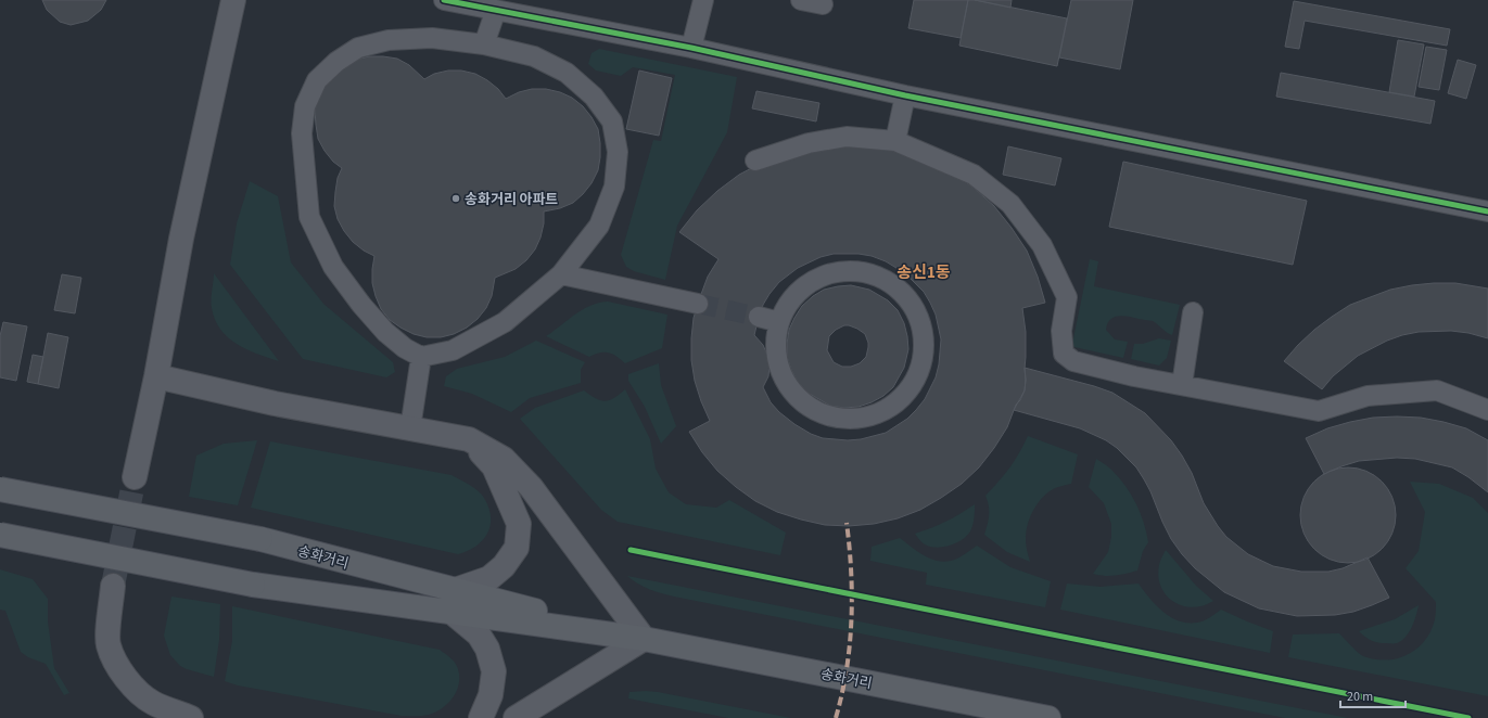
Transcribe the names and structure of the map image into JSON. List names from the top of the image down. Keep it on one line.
{"streets":{"main road":["송화거리"]},"districts":["송신1동"],"places":["송화거리 아파트"],"scale_bar":"20 m"}
